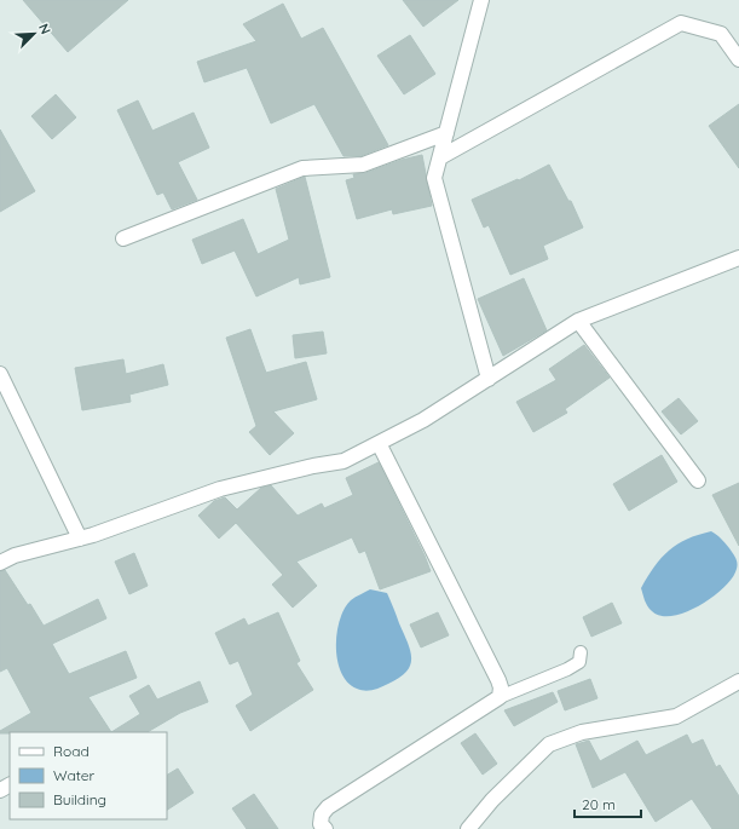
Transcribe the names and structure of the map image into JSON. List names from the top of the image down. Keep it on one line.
{"legend":["Road","Water","Building"],"scale_bar":"20 m","north":"top right"}
